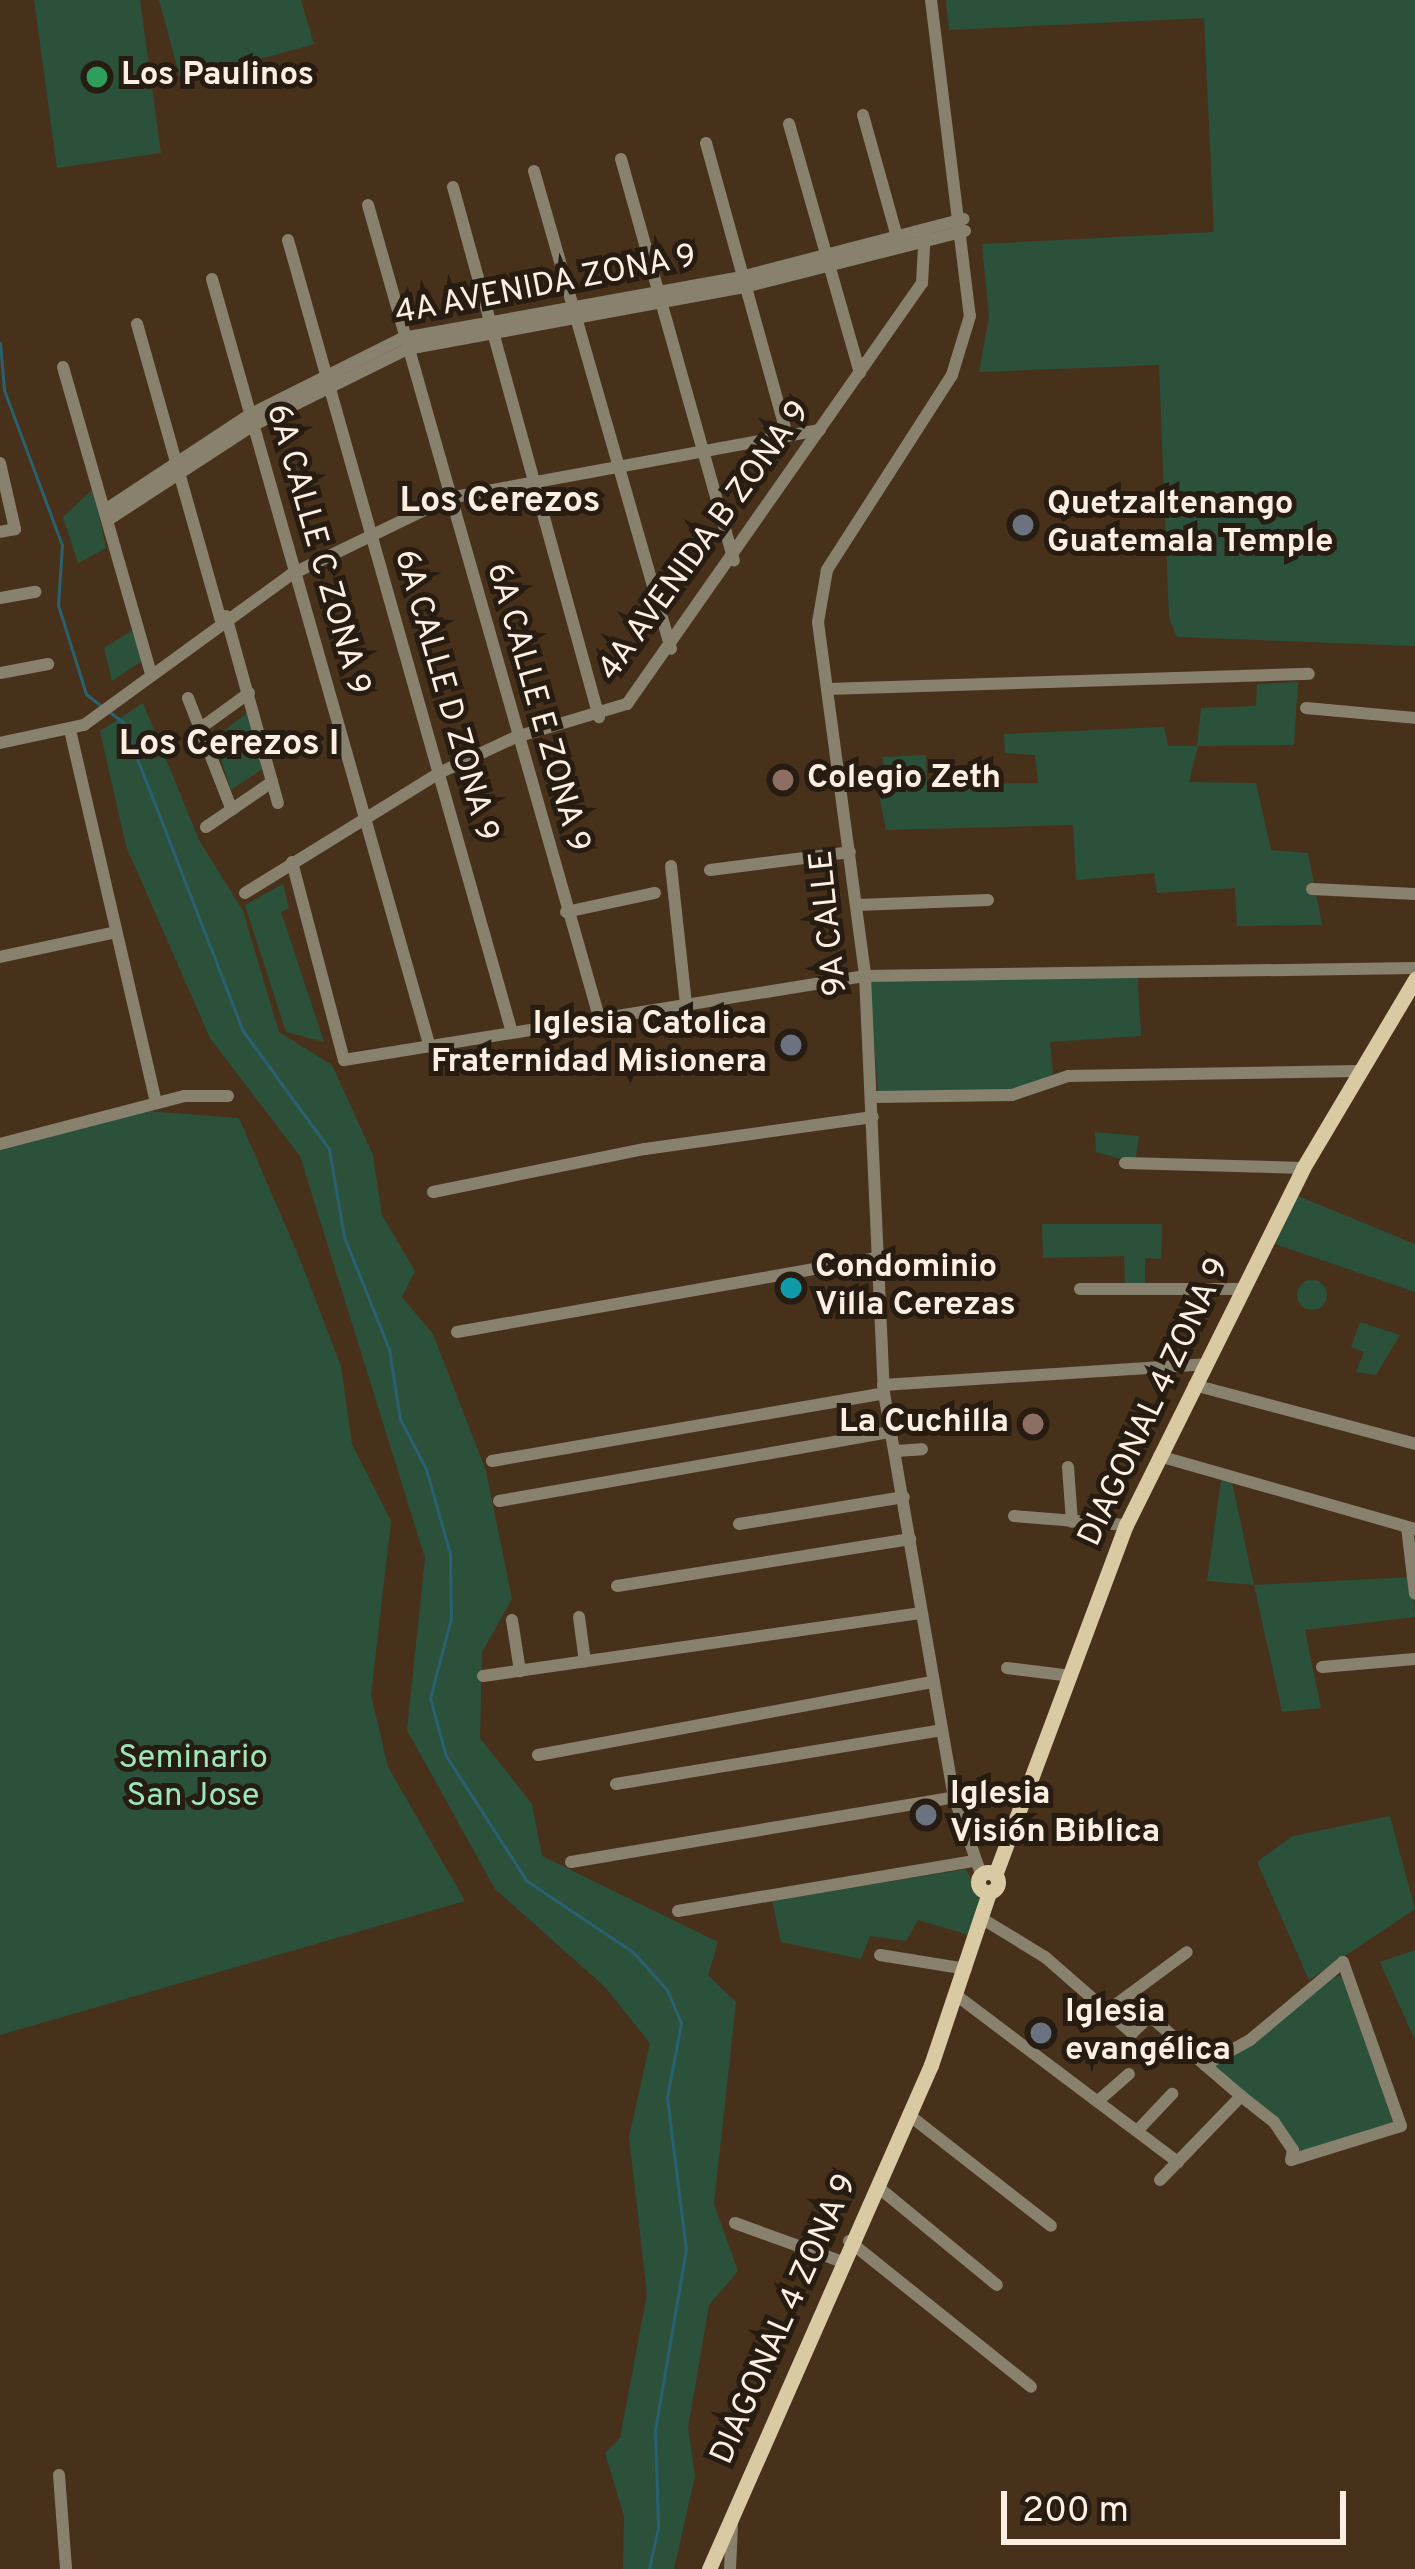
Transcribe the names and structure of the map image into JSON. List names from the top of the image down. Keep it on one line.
{"streets":{"main road":["DIAGONAL 4 ZONA 9"],"street":["4A AVENIDA ZONA 9","4A AVENIDA B ZONA 9","6A CALLE C ZONA 9","6A CALLE D ZONA 9","6A CALLE E ZONA 9","9A CALLE"]},"crossings":[["4A AVENIDA ZONA 9","4A AVENIDA B ZONA 9"],["4A AVENIDA ZONA 9","6A CALLE C ZONA 9"],["4A AVENIDA ZONA 9","6A CALLE D ZONA 9"],["4A AVENIDA ZONA 9","6A CALLE E ZONA 9"],["4A AVENIDA ZONA 9","9A CALLE"],["4A AVENIDA B ZONA 9","6A CALLE C ZONA 9"],["4A AVENIDA B ZONA 9","6A CALLE D ZONA 9"],["4A AVENIDA B ZONA 9","6A CALLE E ZONA 9"],["9A CALLE","DIAGONAL 4 ZONA 9"]],"districts":["Los Cerezos","Los Cerezos I"],"parks":["Seminario San Jose"],"places":["Los Paulinos","Quetzaltenango Guatemala Temple","Colegio Zeth","Iglesia Catolica Fraternidad Misionera","Condominio Villa Cerezas","La Cuchilla","Iglesia Visión Biblica","Iglesia evangélica"],"scale_bar":"200 m"}
